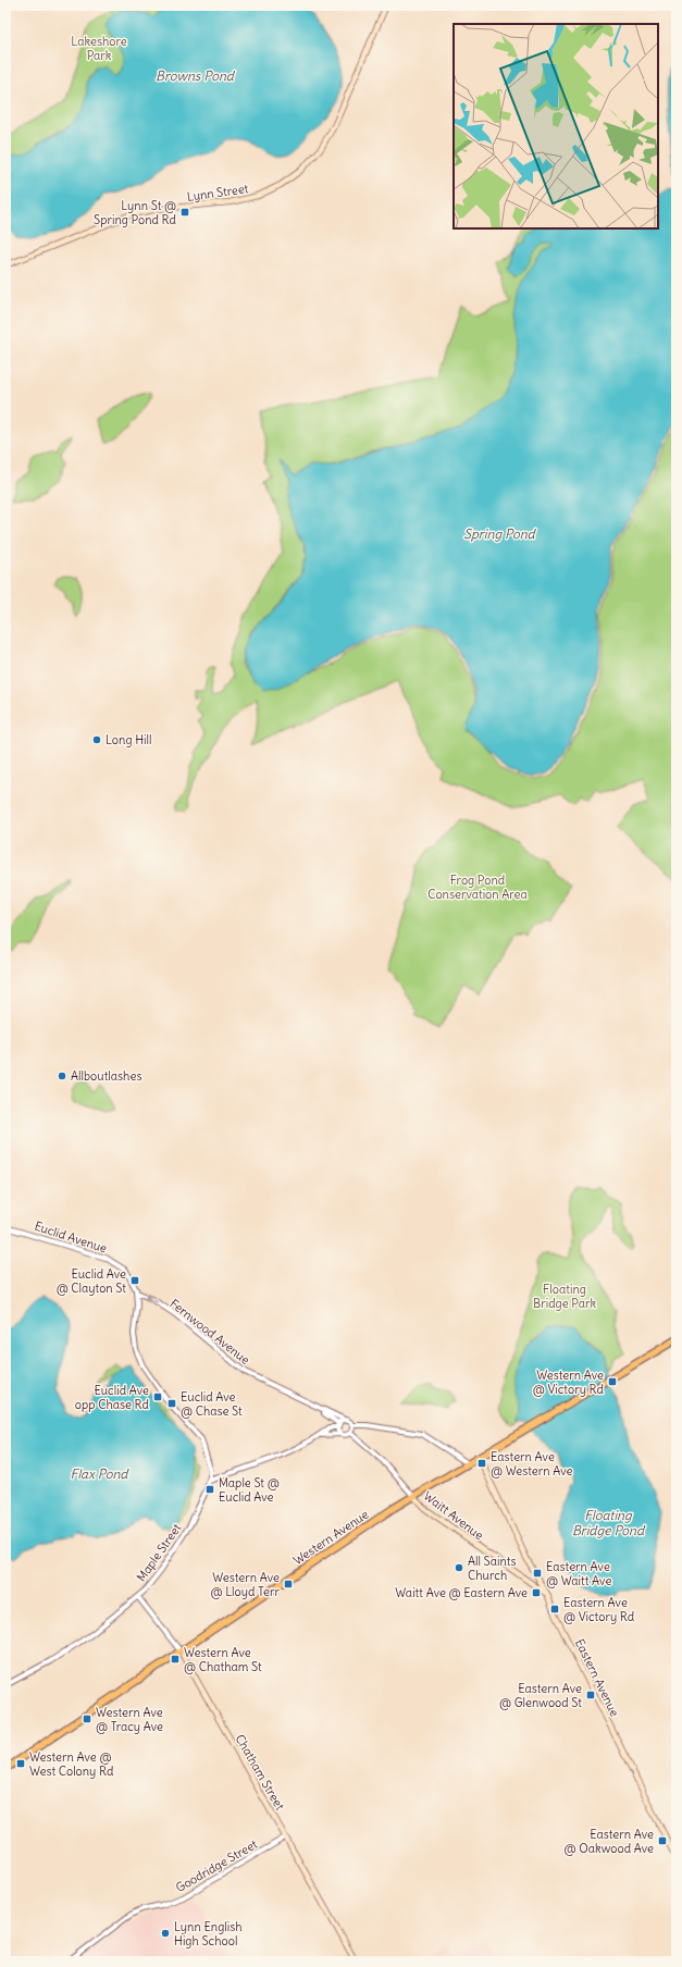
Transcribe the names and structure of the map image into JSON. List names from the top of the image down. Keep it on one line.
{"streets":{"main road":["Lynn Street","Waitt Avenue","Western Avenue","Eastern Avenue","Chatham Street"],"street":["Euclid Avenue","Fernwood Avenue","Maple Street","Goodridge Street"]},"crossings":[["Euclid Avenue","Fernwood Avenue"],["Waitt Avenue","Western Avenue"],["Waitt Avenue","Eastern Avenue"],["Western Avenue","Eastern Avenue"],["Western Avenue","Chatham Street"],["Maple Street","Chatham Street"],["Chatham Street","Goodridge Street"]],"one_way":["Fernwood Avenue"],"water":["Browns Pond","Spring Pond","Flax Pond","Floating Bridge Pond"],"parks":["Lakeshore Park","Frog Pond Conservation Area","Floating Bridge Park"],"places":{"transit":["Lynn St @ Spring Pond Rd","Euclid Ave @ Clayton St","Western Ave @ Victory Rd","Euclid Ave opp Chase Rd","Euclid Ave @ Chase St","Eastern Ave @ Western Ave","Maple St @ Euclid Ave","Eastern Ave @ Waitt Ave","Western Ave @ Lloyd Terr","Waitt Ave @ Eastern Ave","Eastern Ave @ Victory Rd","Western Ave @ Chatham St","Eastern Ave @ Glenwood St","Western Ave @ Tracy Ave","Western Ave @ West Colony Rd","Eastern Ave @ Oakwood Ave"],"other":["Long Hill","Allboutlashes","All Saints Church","Lynn English High School"]}}
